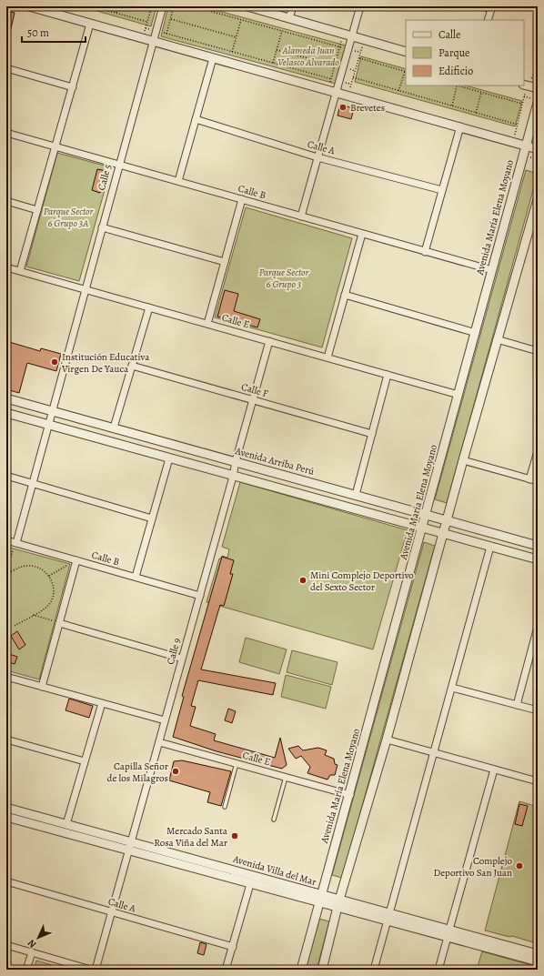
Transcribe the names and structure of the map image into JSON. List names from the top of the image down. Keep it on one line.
{"streets":{"street":["Calle A","Calle 5","Calle B","Avenida María Elena Moyano","Calle E","Calle F","Avenida Arriba Perú","Calle 9","Avenida Villa del Mar"]},"crossings":[["Calle A","Calle 9"],["Calle 5","Calle B"],["Calle 5","Calle E"],["Calle 5","Avenida Arriba Perú"],["Calle B","Avenida María Elena Moyano"],["Calle B","Calle 9"],["Avenida María Elena Moyano","Calle E"],["Avenida María Elena Moyano","Avenida Arriba Perú"],["Avenida María Elena Moyano","Avenida Villa del Mar"],["Calle E","Calle 9"],["Calle F","Calle 9"],["Avenida Arriba Perú","Calle 9"],["Calle 9","Avenida Villa del Mar"]],"parks":["Alameda Juan Velasco Alvarado","Parque Sector 6 Grupo 3A","Parque Sector 6 Grupo 3"],"places":["Brevetes","Institución Educativa Virgen De Yauca","Mini Complejo Deportivo del Sexto Sector","Capilla Señor de los Milagros","Mercado Santa Rosa Viña del Mar","Complejo Deportivo San Juan"],"legend":["Calle","Parque","Edificio"],"scale_bar":"50 m","north":"bottom left"}
